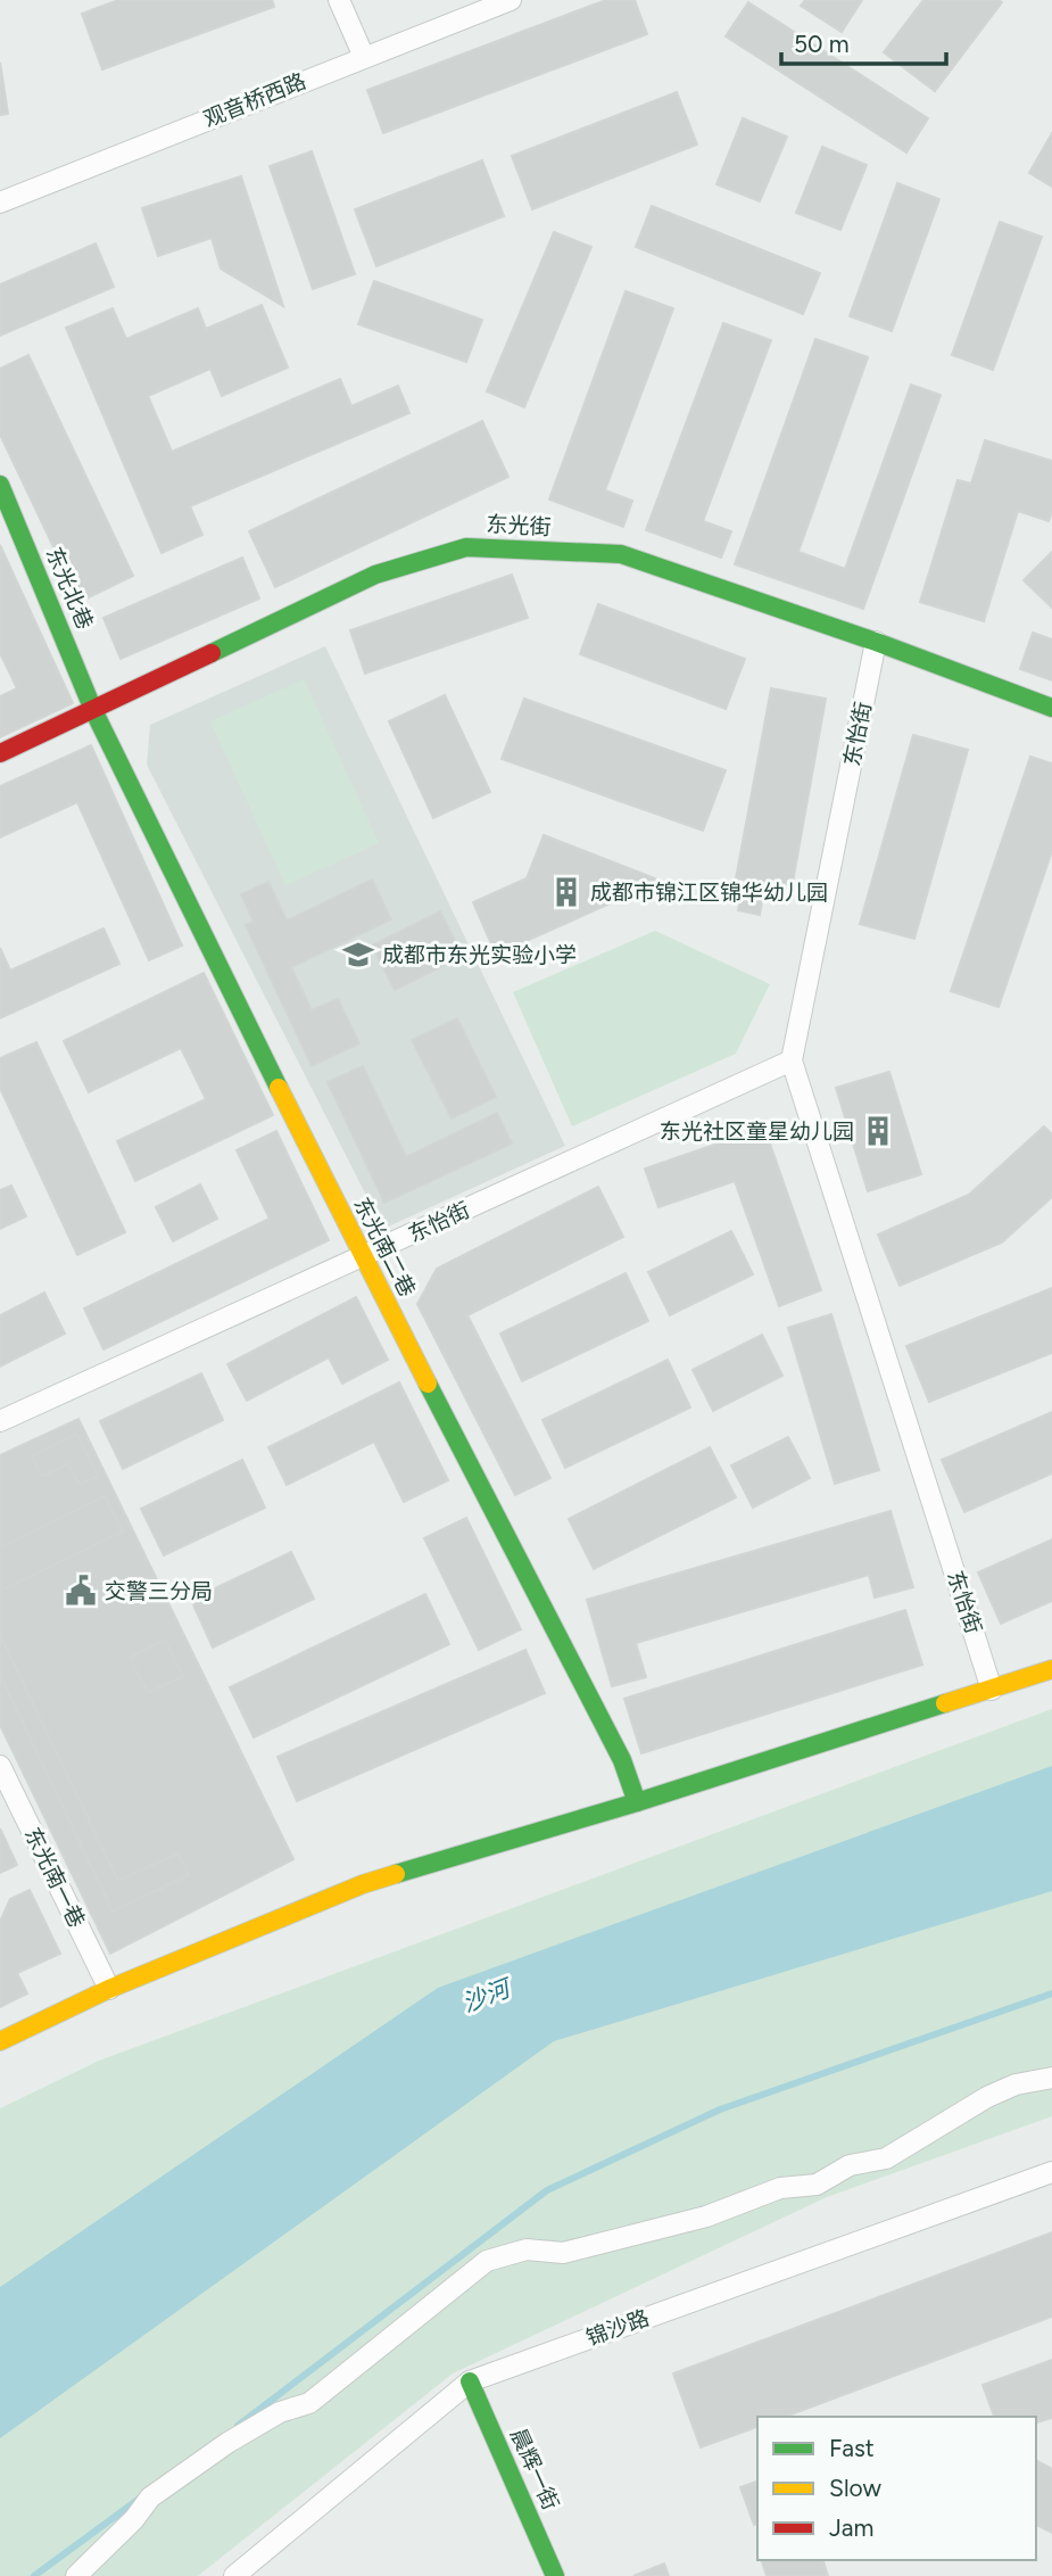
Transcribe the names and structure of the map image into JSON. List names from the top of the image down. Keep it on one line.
{"streets":{"street":["观音桥西路","东光街","东光北巷","东怡街","东光南二巷","东光南一巷","锦沙路","晨辉一街"]},"crossings":[["东光街","东光北巷"],["东光街","东怡街"],["东光街","东光南二巷"],["东光北巷","东光南二巷"],["东怡街","东光南二巷"],["锦沙路","晨辉一街"]],"water":["沙河"],"places":{"building":["成都市锦江区锦华幼儿园","东光社区童星幼儿园"],"school or university":["成都市东光实验小学"],"public building":["交警三分局"]},"legend":["Fast","Slow","Jam"],"scale_bar":"50 m"}
